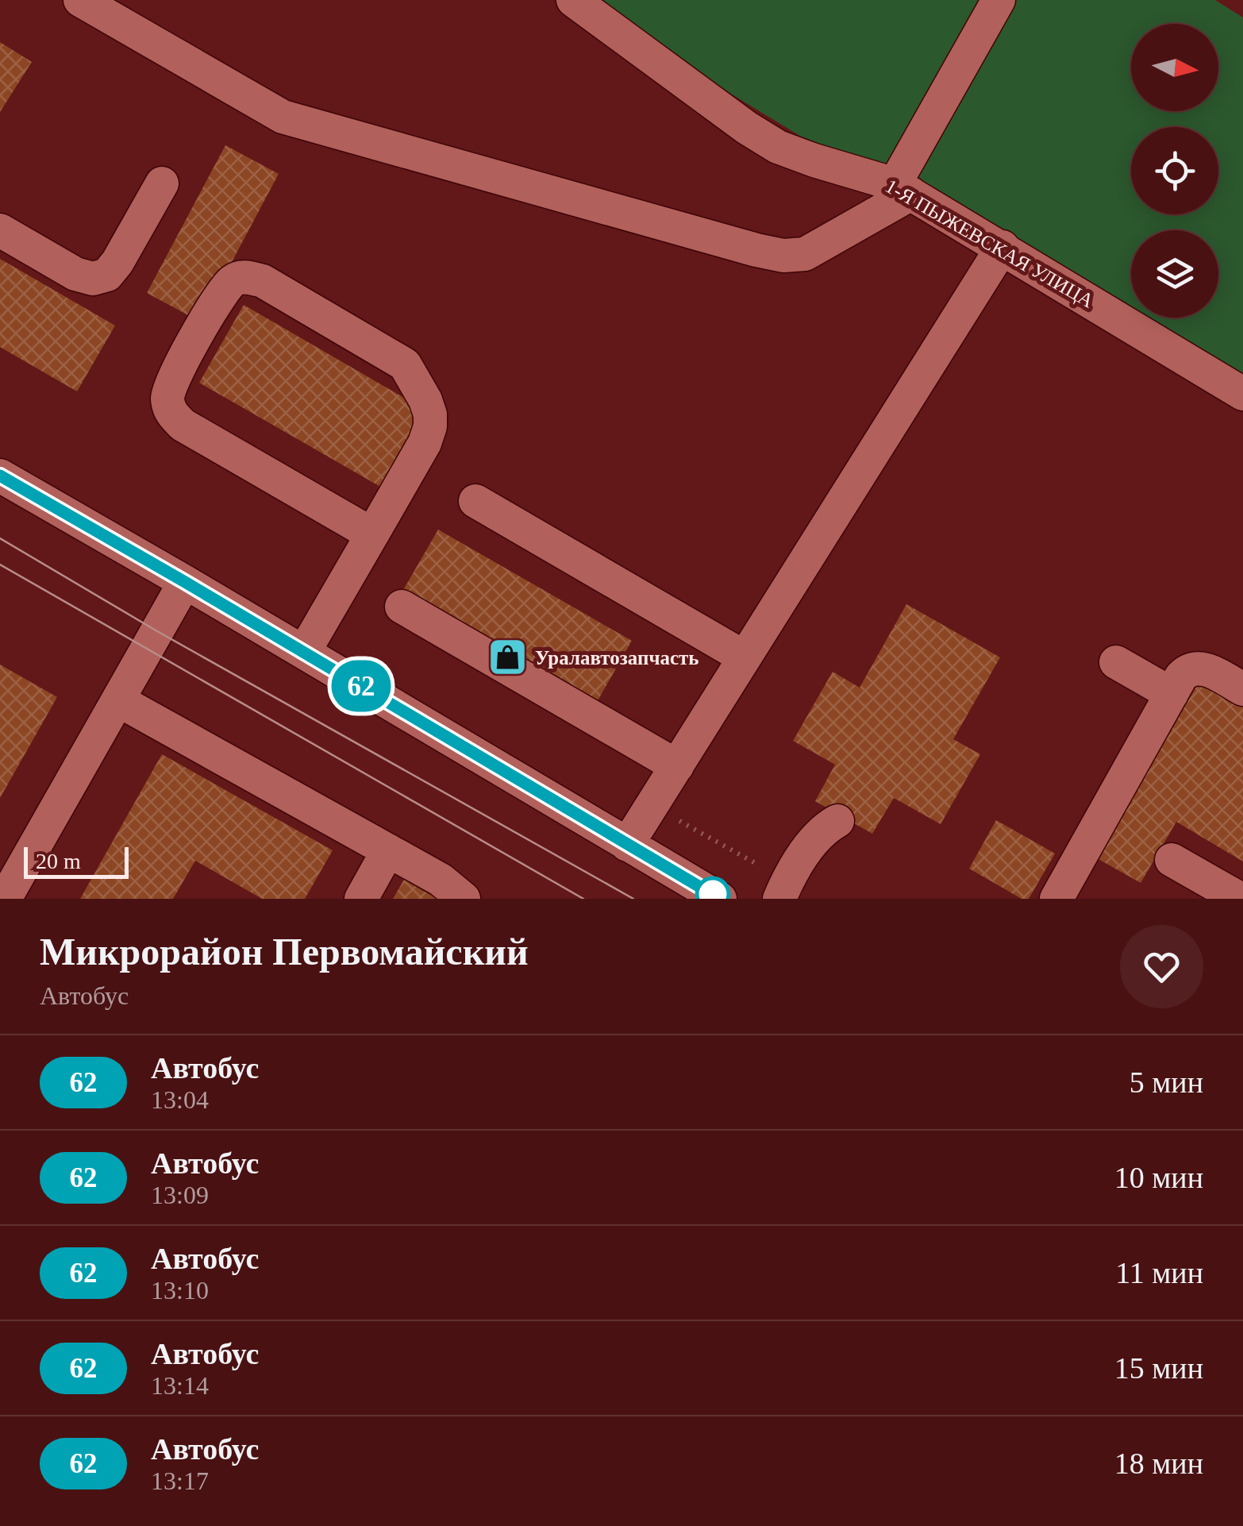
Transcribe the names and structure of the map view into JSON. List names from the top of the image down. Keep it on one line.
{"streets":{"street":["1-Я ПЫЖЕВСКАЯ УЛИЦА"]},"places":{"shop":["Уралавтозапчасть"]},"lines":["bus line 62"],"scale_bar":"20 m","north":"right","page":{"on_map":"62","scale":"20 m","heading":["Микрорайон Первомайский","Автобус"],"list":[{"mark":"62","name":"Автобус","note":"13:04","value":"5 мин"},{"mark":"62","name":"Автобус","note":"13:09","value":"10 мин"},{"mark":"62","name":"Автобус","note":"13:10","value":"11 мин"},{"mark":"62","name":"Автобус","note":"13:14","value":"15 мин"},{"mark":"62","name":"Автобус","note":"13:17","value":"18 мин"}]}}
